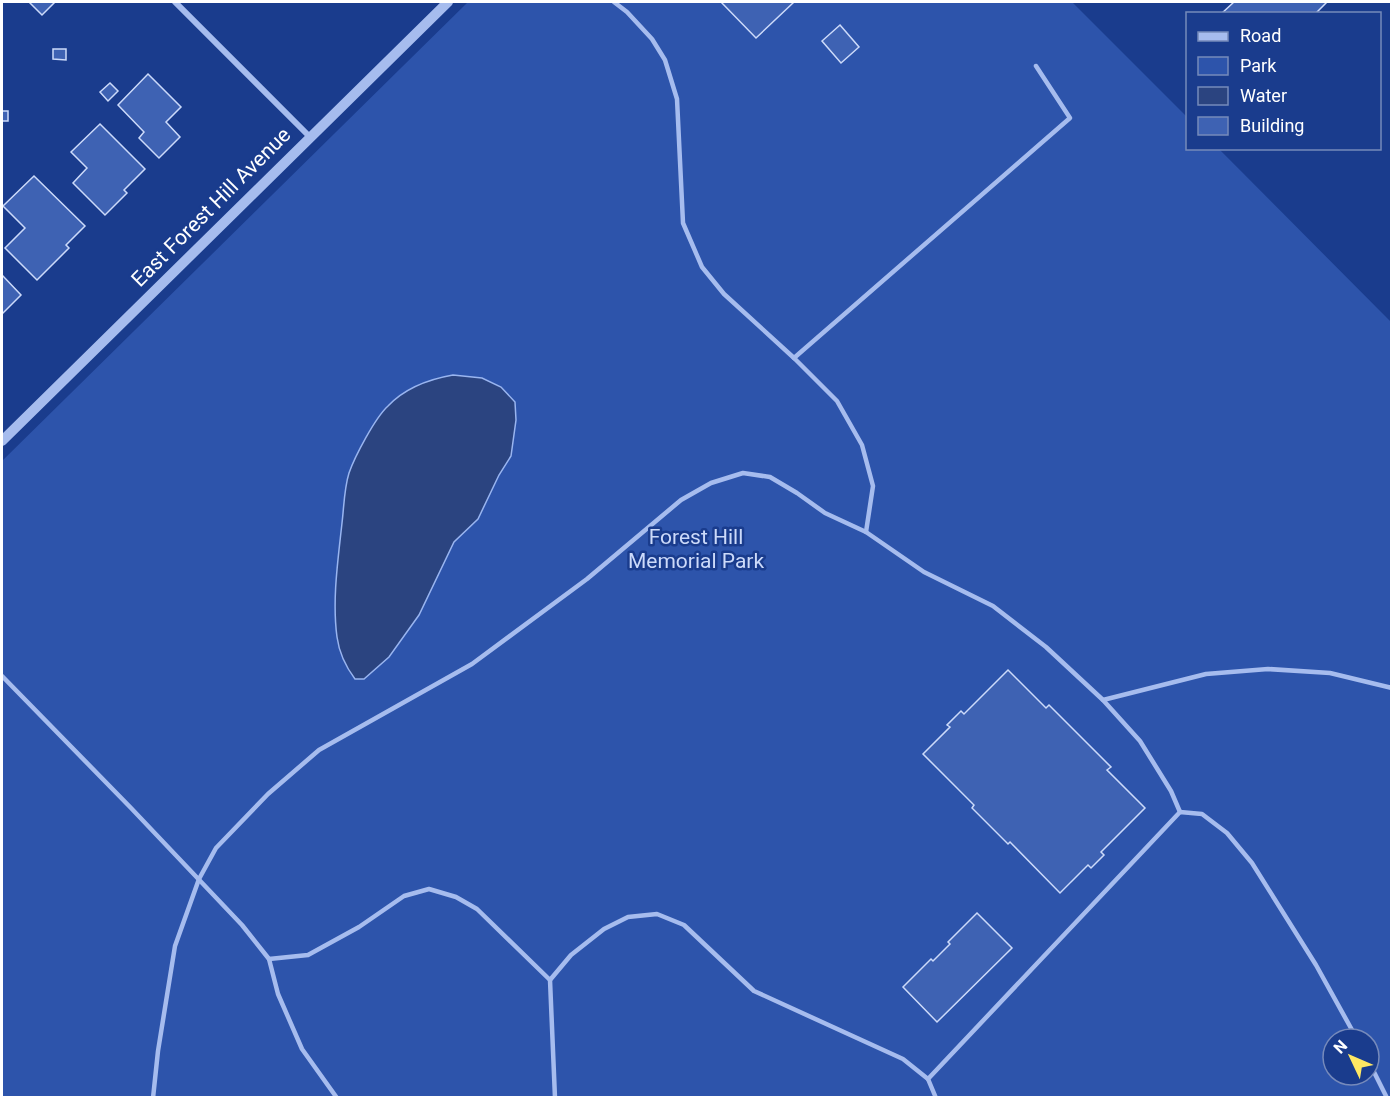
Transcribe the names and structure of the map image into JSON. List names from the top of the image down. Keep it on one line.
{"streets":{"street":["East Forest Hill Avenue"]},"parks":["Forest Hill Memorial Park"],"legend":["Road","Park","Water","Building"],"north":"top left"}
